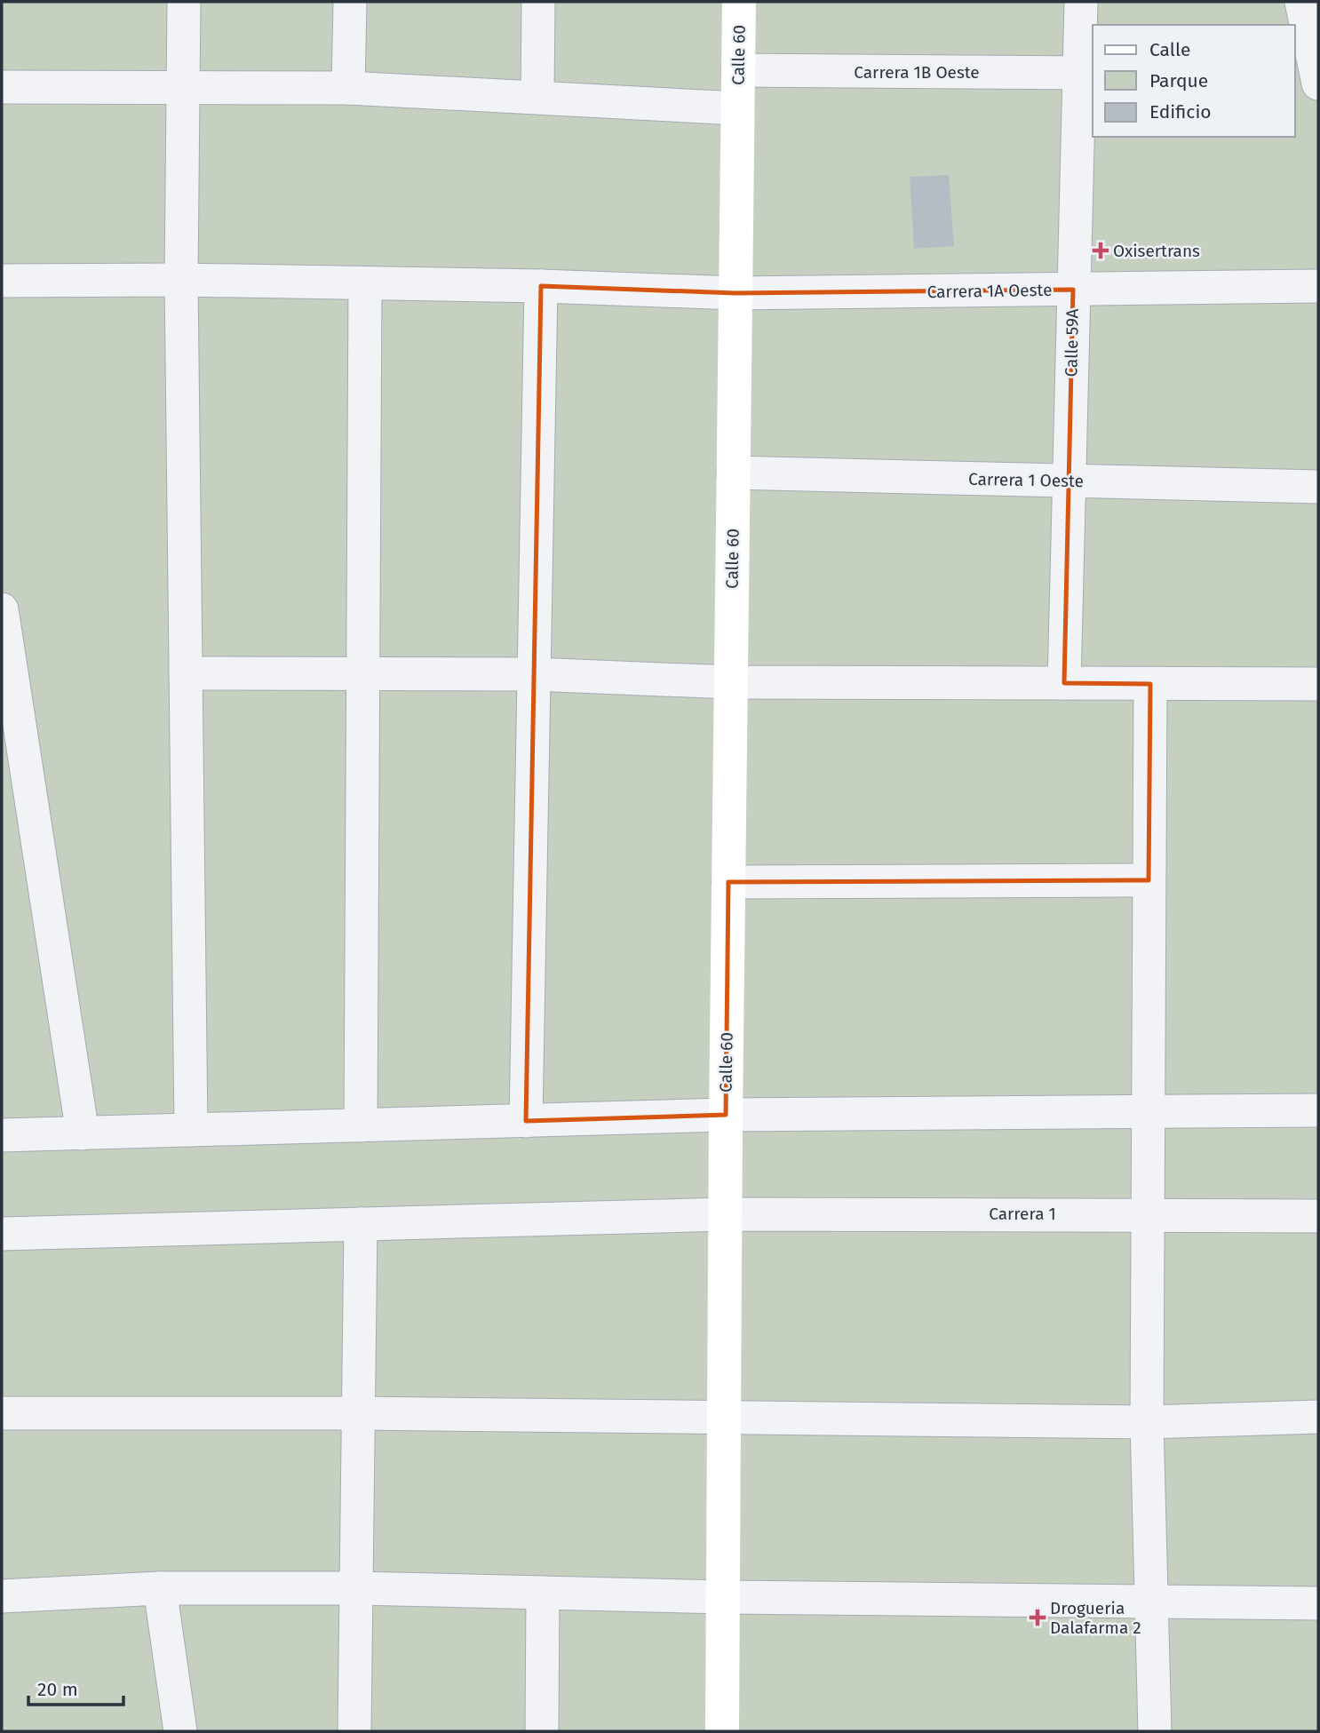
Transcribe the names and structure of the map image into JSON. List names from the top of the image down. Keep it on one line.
{"streets":{"street":["Calle 60","Carrera 1B Oeste","Carrera 1A Oeste","Calle 59A","Carrera 1 Oeste","Carrera 1"]},"crossings":[["Calle 60","Carrera 1B Oeste"],["Calle 60","Carrera 1A Oeste"],["Calle 60","Carrera 1 Oeste"],["Calle 60","Carrera 1"],["Carrera 1B Oeste","Calle 59A"],["Carrera 1A Oeste","Calle 59A"],["Calle 59A","Carrera 1 Oeste"]],"places":{"health":["Oxisertrans","Drogueria Dalafarma 2"]},"legend":["Calle","Parque","Edificio"],"scale_bar":"20 m"}
